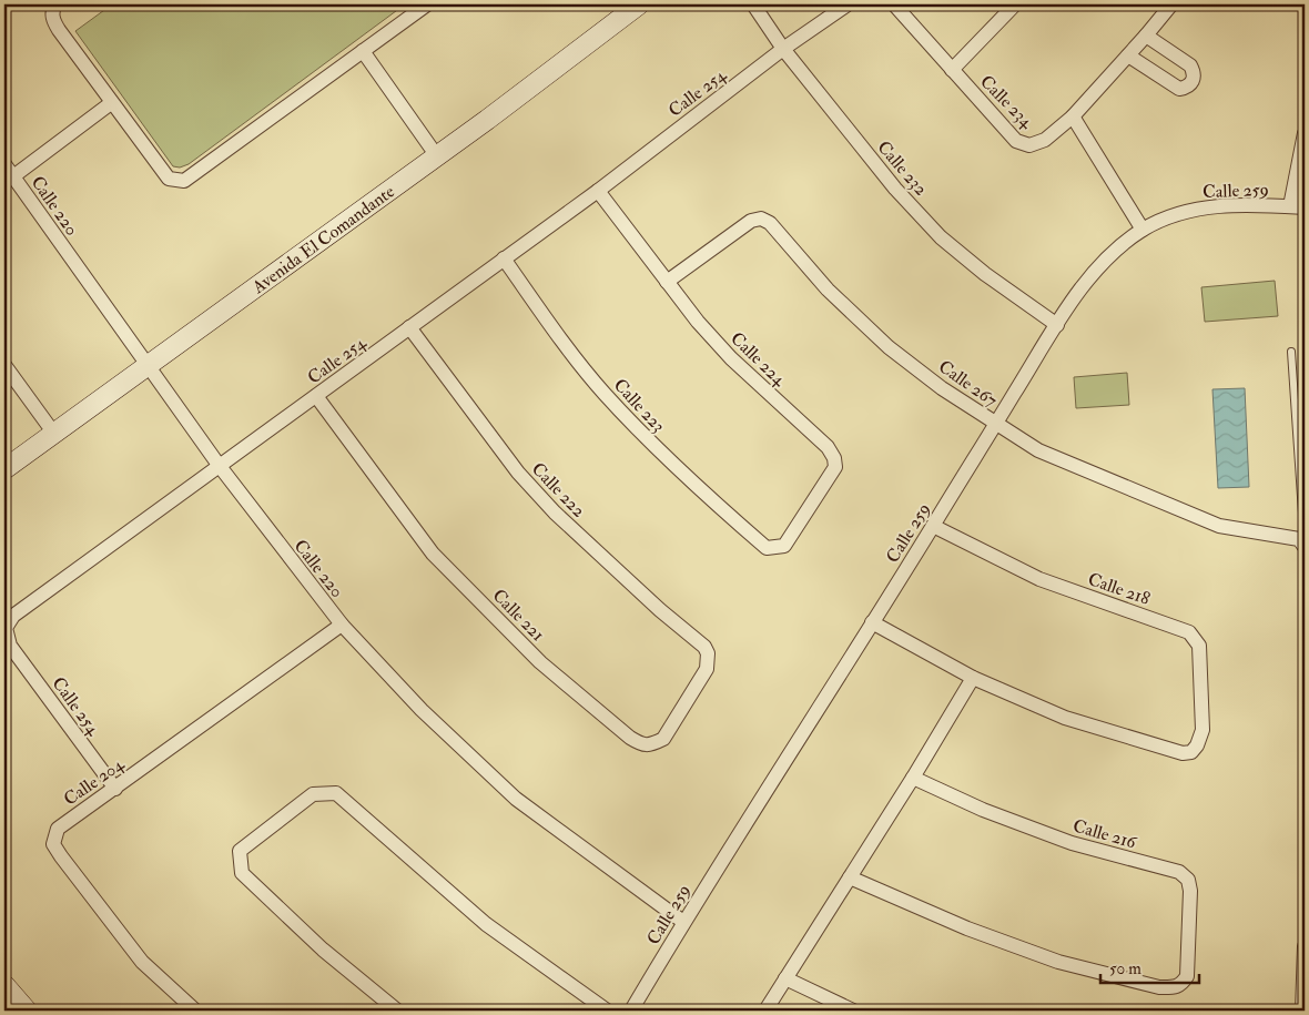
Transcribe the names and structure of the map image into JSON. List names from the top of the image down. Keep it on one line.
{"streets":{"street":["Calle 254","Calle 234","Calle 232","Calle 259","Calle 220","Avenida El Comandante","Calle 224","Calle 267","Calle 223","Calle 222","Calle 218","Calle 221","Calle 204","Calle 216"]},"crossings":[["Calle 254","Calle 232"],["Calle 254","Calle 220"],["Calle 254","Calle 224"],["Calle 254","Calle 223"],["Calle 254","Calle 222"],["Calle 254","Calle 221"],["Calle 254","Calle 204"],["Calle 232","Calle 259"],["Calle 259","Calle 220"],["Calle 259","Calle 267"],["Calle 259","Calle 218"],["Calle 220","Avenida El Comandante"],["Calle 220","Calle 204"],["Calle 224","Calle 267"],["Calle 224","Calle 223"],["Calle 222","Calle 221"]],"scale_bar":"50 m"}
